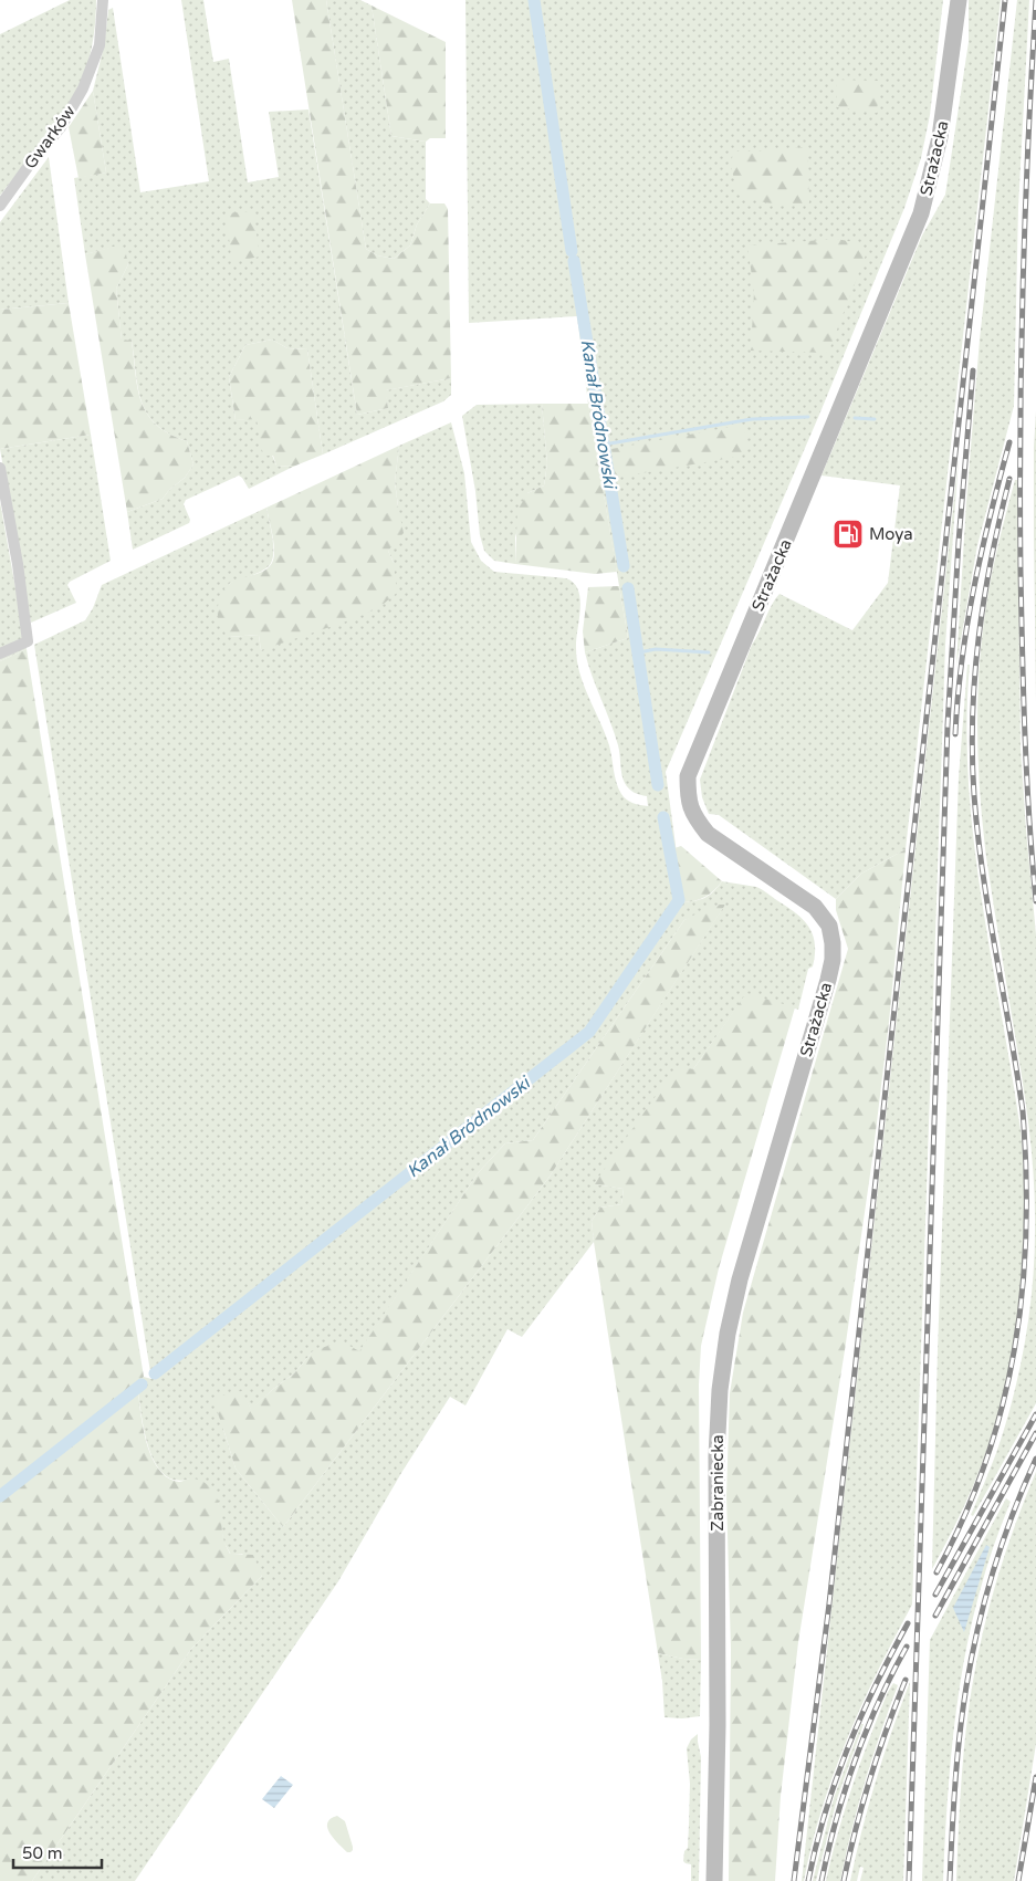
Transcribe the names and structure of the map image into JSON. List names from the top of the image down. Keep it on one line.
{"streets":{"main road":["Strażacka","Zabraniecka"],"street":["Gwarków"]},"crossings":[["Strażacka","Zabraniecka"]],"water":["Kanał Bródnowski"],"places":{"fuel station":["Moya"]},"scale_bar":"50 m"}
